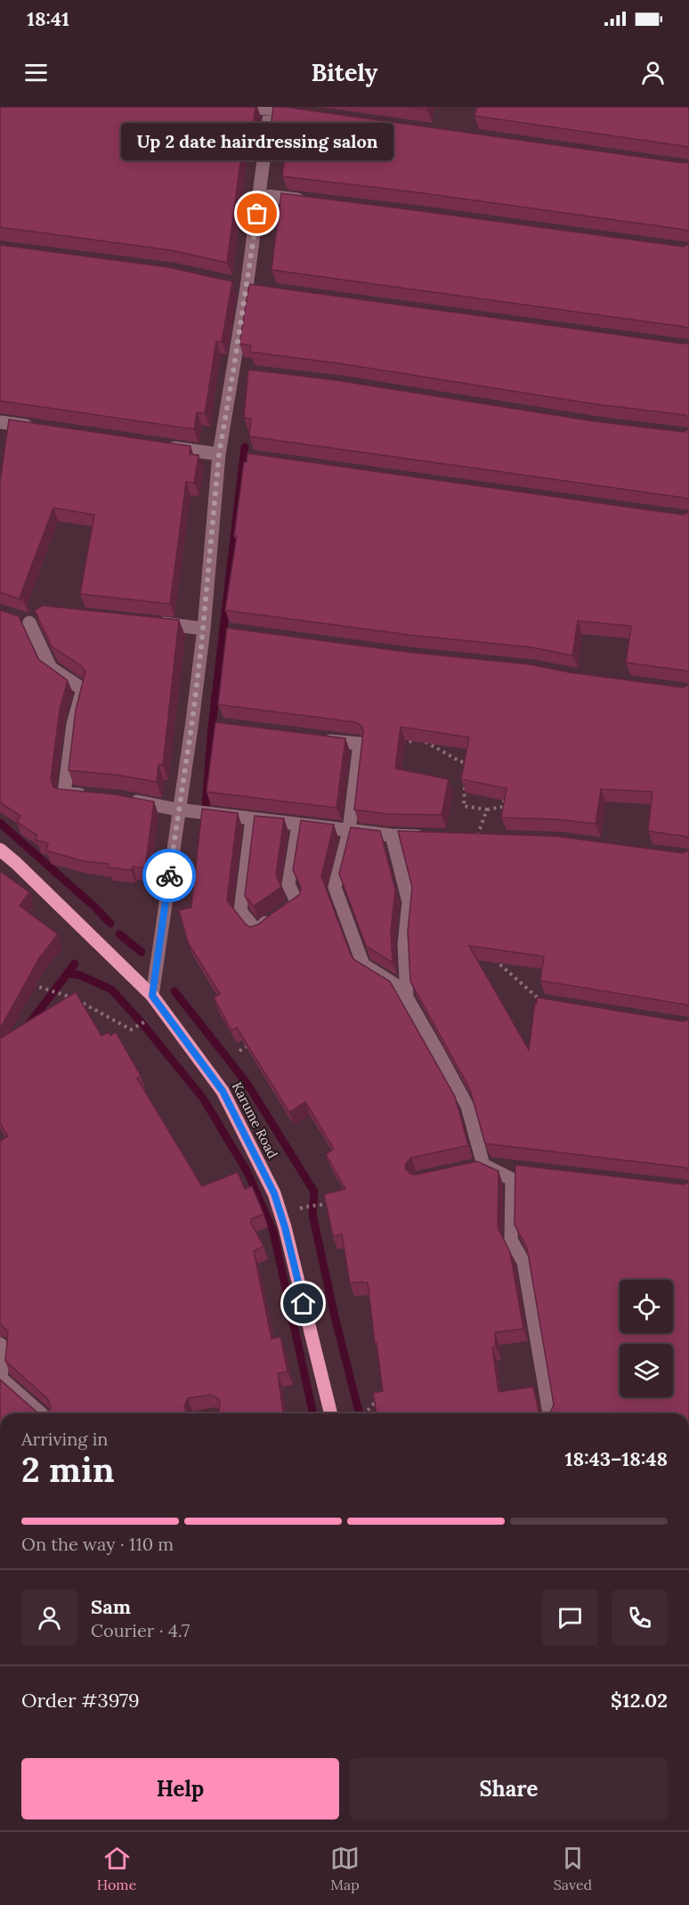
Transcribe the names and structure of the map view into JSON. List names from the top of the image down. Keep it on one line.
{"streets":{"main road":["Karume Road"]},"places":["Up 2 date hairdressing salon"],"page":{"status":"18:41","header":"Bitely","bubble":"Up 2 date hairdressing salon","heading":["2 min","Arriving in","18:43–18:48"],"panel":["Sam","Courier · 4.7","Order #3979","$12.02"],"bar":"On the way · 110 m","buttons":["Help","Share"],"tabs":["Home","Map","Saved"]}}
